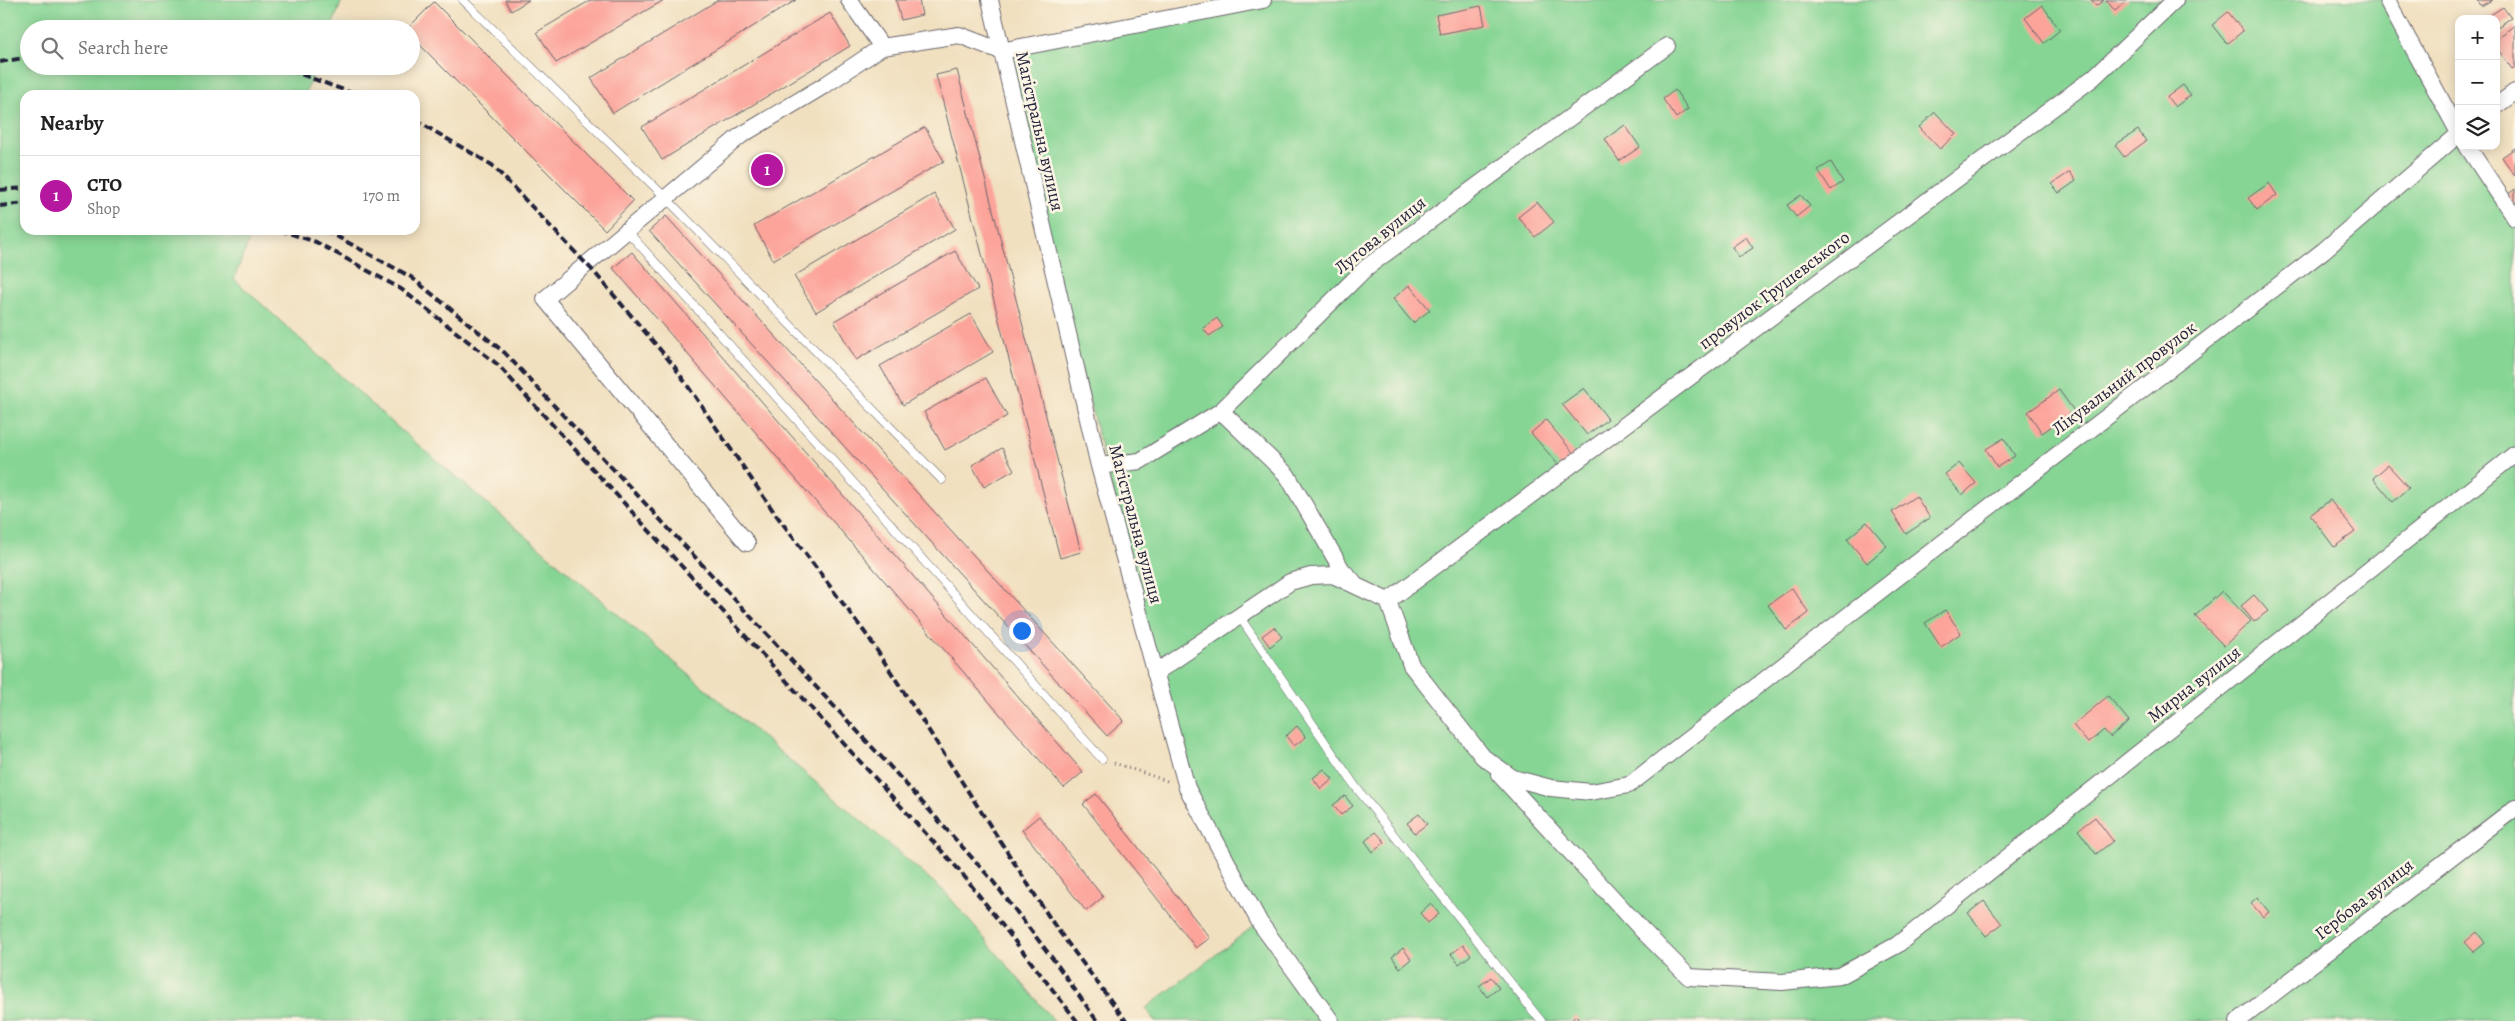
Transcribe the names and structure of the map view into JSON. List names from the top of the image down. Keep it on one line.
{"streets":{"street":["Магістральна вулиця","Лугова вулиця","провулок Грушевського","Лікувальний провулок","Мирна вулиця","Гербова вулиця"]},"crossings":[["Магістральна вулиця","Лугова вулиця"],["Лікувальний провулок","Мирна вулиця"]],"page":{"map_buttons":["+","−"],"search":"Search here","heading":"Nearby","pins":"1","list":[{"mark":"1","name":"СТО","note":"Shop","value":"170 m"}]}}
